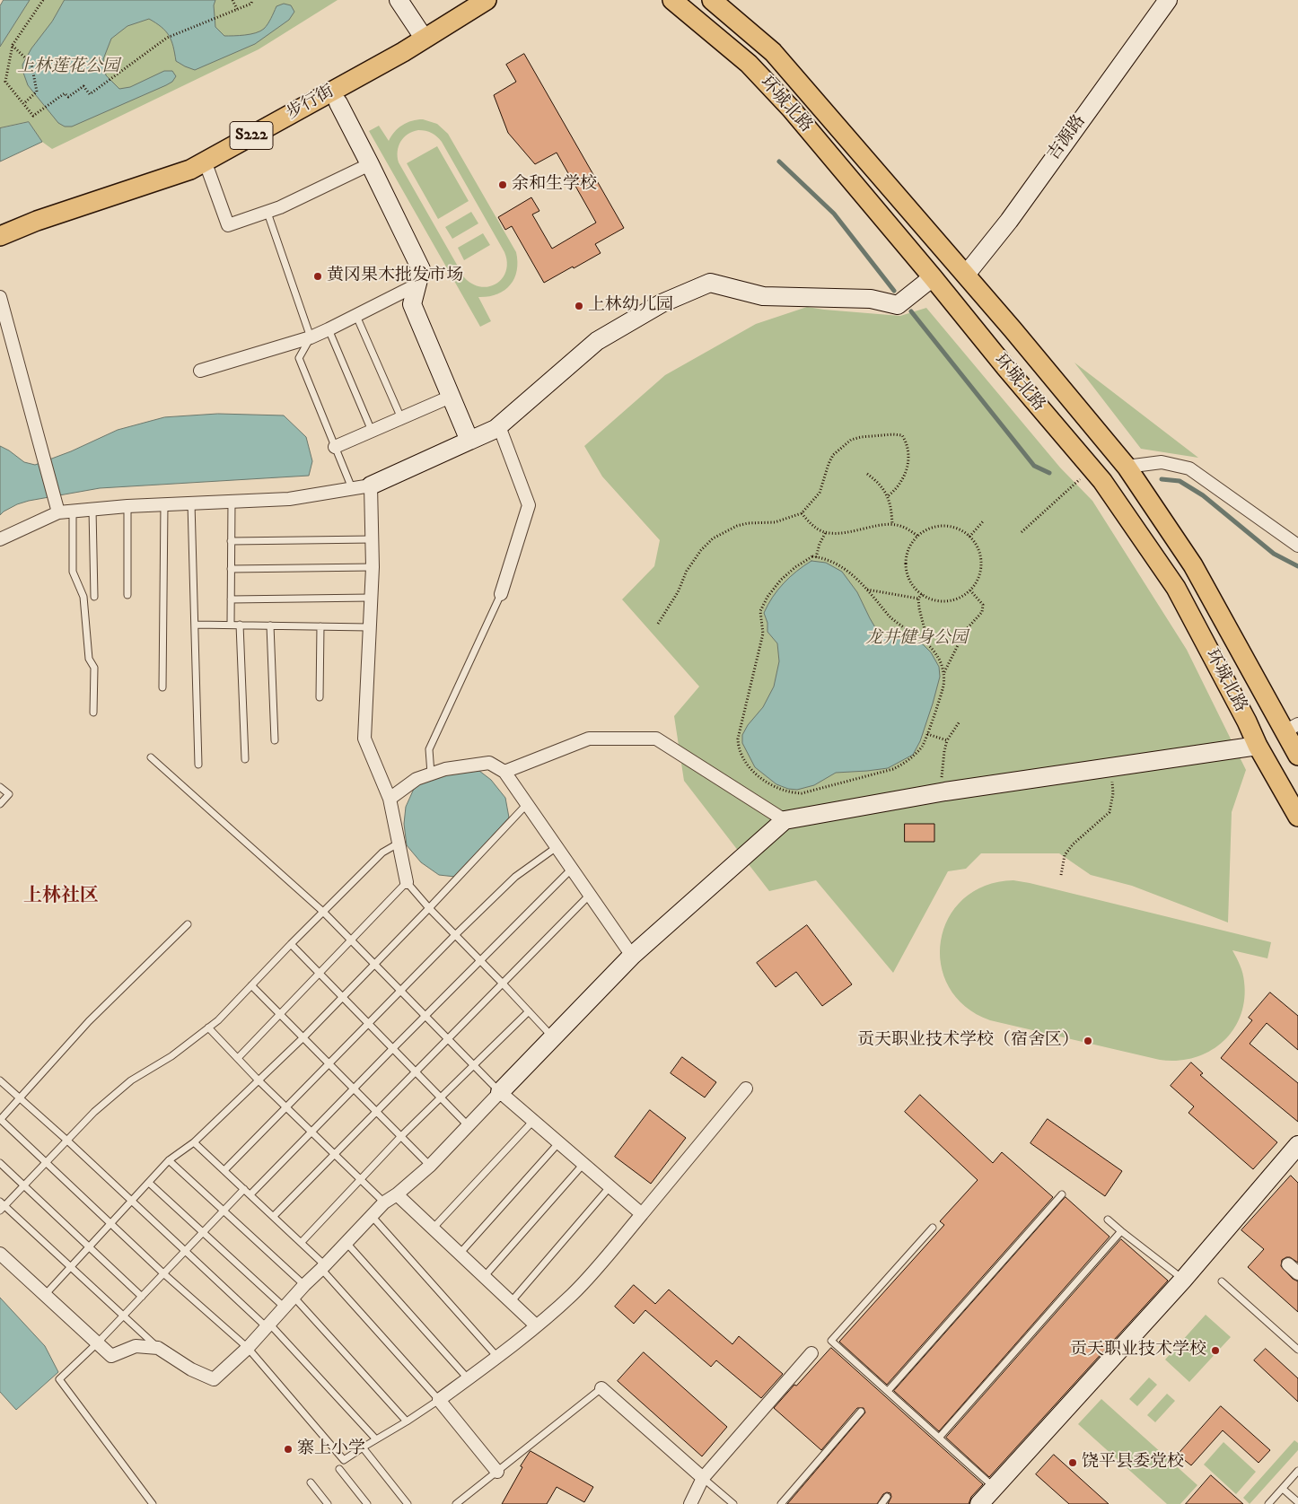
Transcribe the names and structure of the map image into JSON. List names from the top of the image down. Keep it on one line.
{"streets":{"main road":["步行街","环城北路","S222"],"street":["吉源路"]},"crossings":[["环城北路","吉源路"]],"districts":["上林社区"],"parks":["上林莲花公园","龙井健身公园"],"places":["余和生学校","黄冈果木批发市场","上林幼儿园","贡天职业技术学校（宿舍区）","贡天职业技术学校","寨上小学","饶平县委党校"]}
